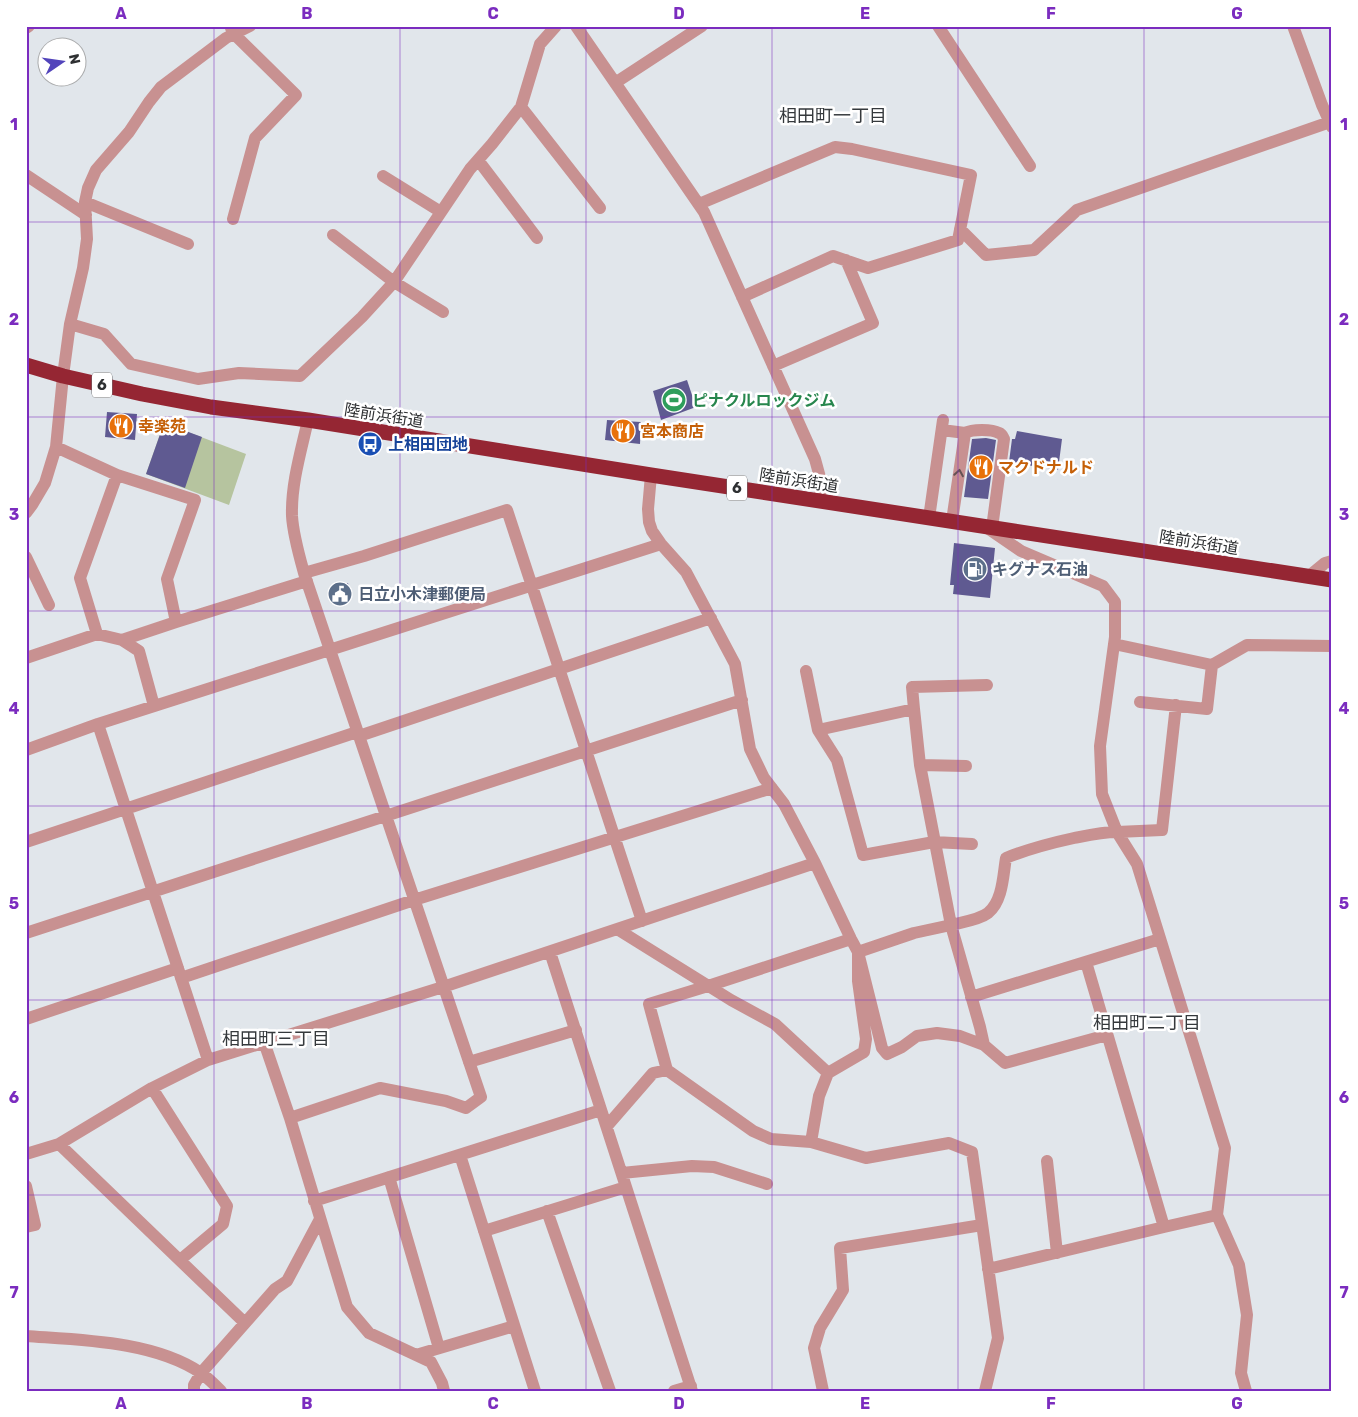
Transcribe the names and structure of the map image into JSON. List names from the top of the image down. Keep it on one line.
{"streets":{"highway":["6","陸前浜街道"]},"districts":["相田町一丁目","相田町二丁目","相田町三丁目"],"places":{"sports":["ピナクルロックジム"],"restaurant":["幸楽苑","宮本商店","マクドナルド"],"bus stop":["上相田団地"],"fuel station":["キグナス石油"],"public building":["日立小木津郵便局"]},"north":"right","grid":{"columns":["A","B","C","D","E","F","G"],"rows":["1","2","3","4","5","6","7"]}}
